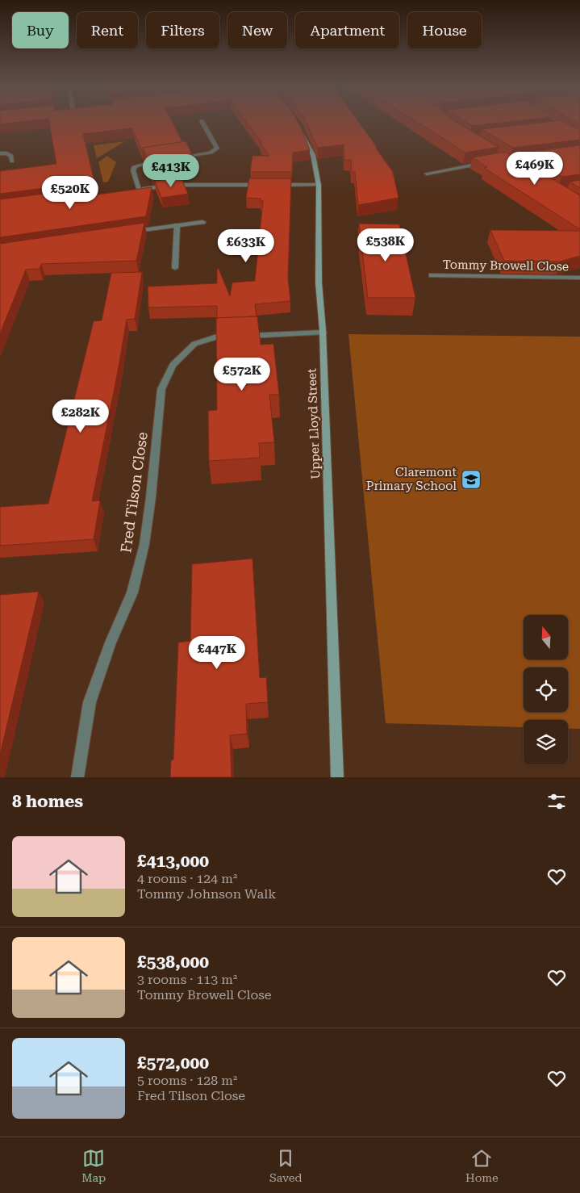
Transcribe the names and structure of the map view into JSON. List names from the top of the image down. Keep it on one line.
{"streets":{"street":["Tommy Browell Close","Upper Lloyd Street","Fred Tilson Close"]},"crossings":[["Upper Lloyd Street","Fred Tilson Close"]],"places":{"school or university":["Claremont Primary School"]},"north":"top","page":{"chip":["Buy","Rent","Filters","New","Apartment","House"],"price":["£469K","£413K","£520K","£538K","£633K","£572K","£282K","£447K"],"heading":"8 homes","list":[{"name":"£413,000","note":"4 rooms · 124 m² · Tommy Johnson Walk"},{"name":"£538,000","note":"3 rooms · 113 m² · Tommy Browell Close"},{"name":"£572,000","note":"5 rooms · 128 m² · Fred Tilson Close"}],"tabs":["Map","Saved","Home"]}}
